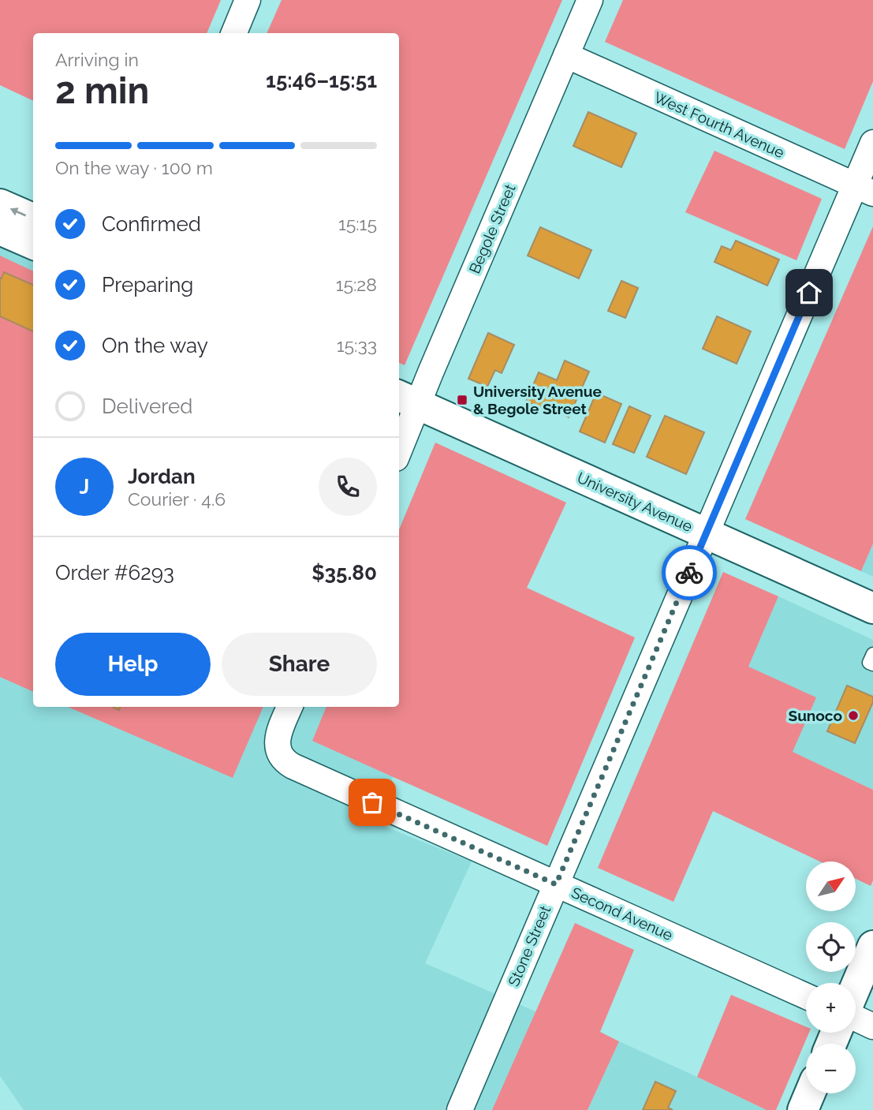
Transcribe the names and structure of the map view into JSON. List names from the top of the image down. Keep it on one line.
{"streets":{"street":["West Fourth Avenue","Begole Street","University Avenue","Second Avenue","Stone Street"]},"crossings":[["West Fourth Avenue","Begole Street"],["West Fourth Avenue","Stone Street"],["Begole Street","University Avenue"],["University Avenue","Stone Street"],["Second Avenue","Stone Street"]],"places":{"transit":["University Avenue & Begole Street"],"other":["Sunoco"]},"north":"top right","page":{"heading":["2 min","Arriving in","15:46–15:51"],"panel":["Jordan","Courier · 4.6","Order #6293","$35.80"],"bar":"On the way · 100 m","list":[["Confirmed","15:15"],["Preparing","15:28"],["On the way","15:33"],"Delivered"],"round":"J","buttons":["Help","Share"],"map_buttons":["+","−"]}}
